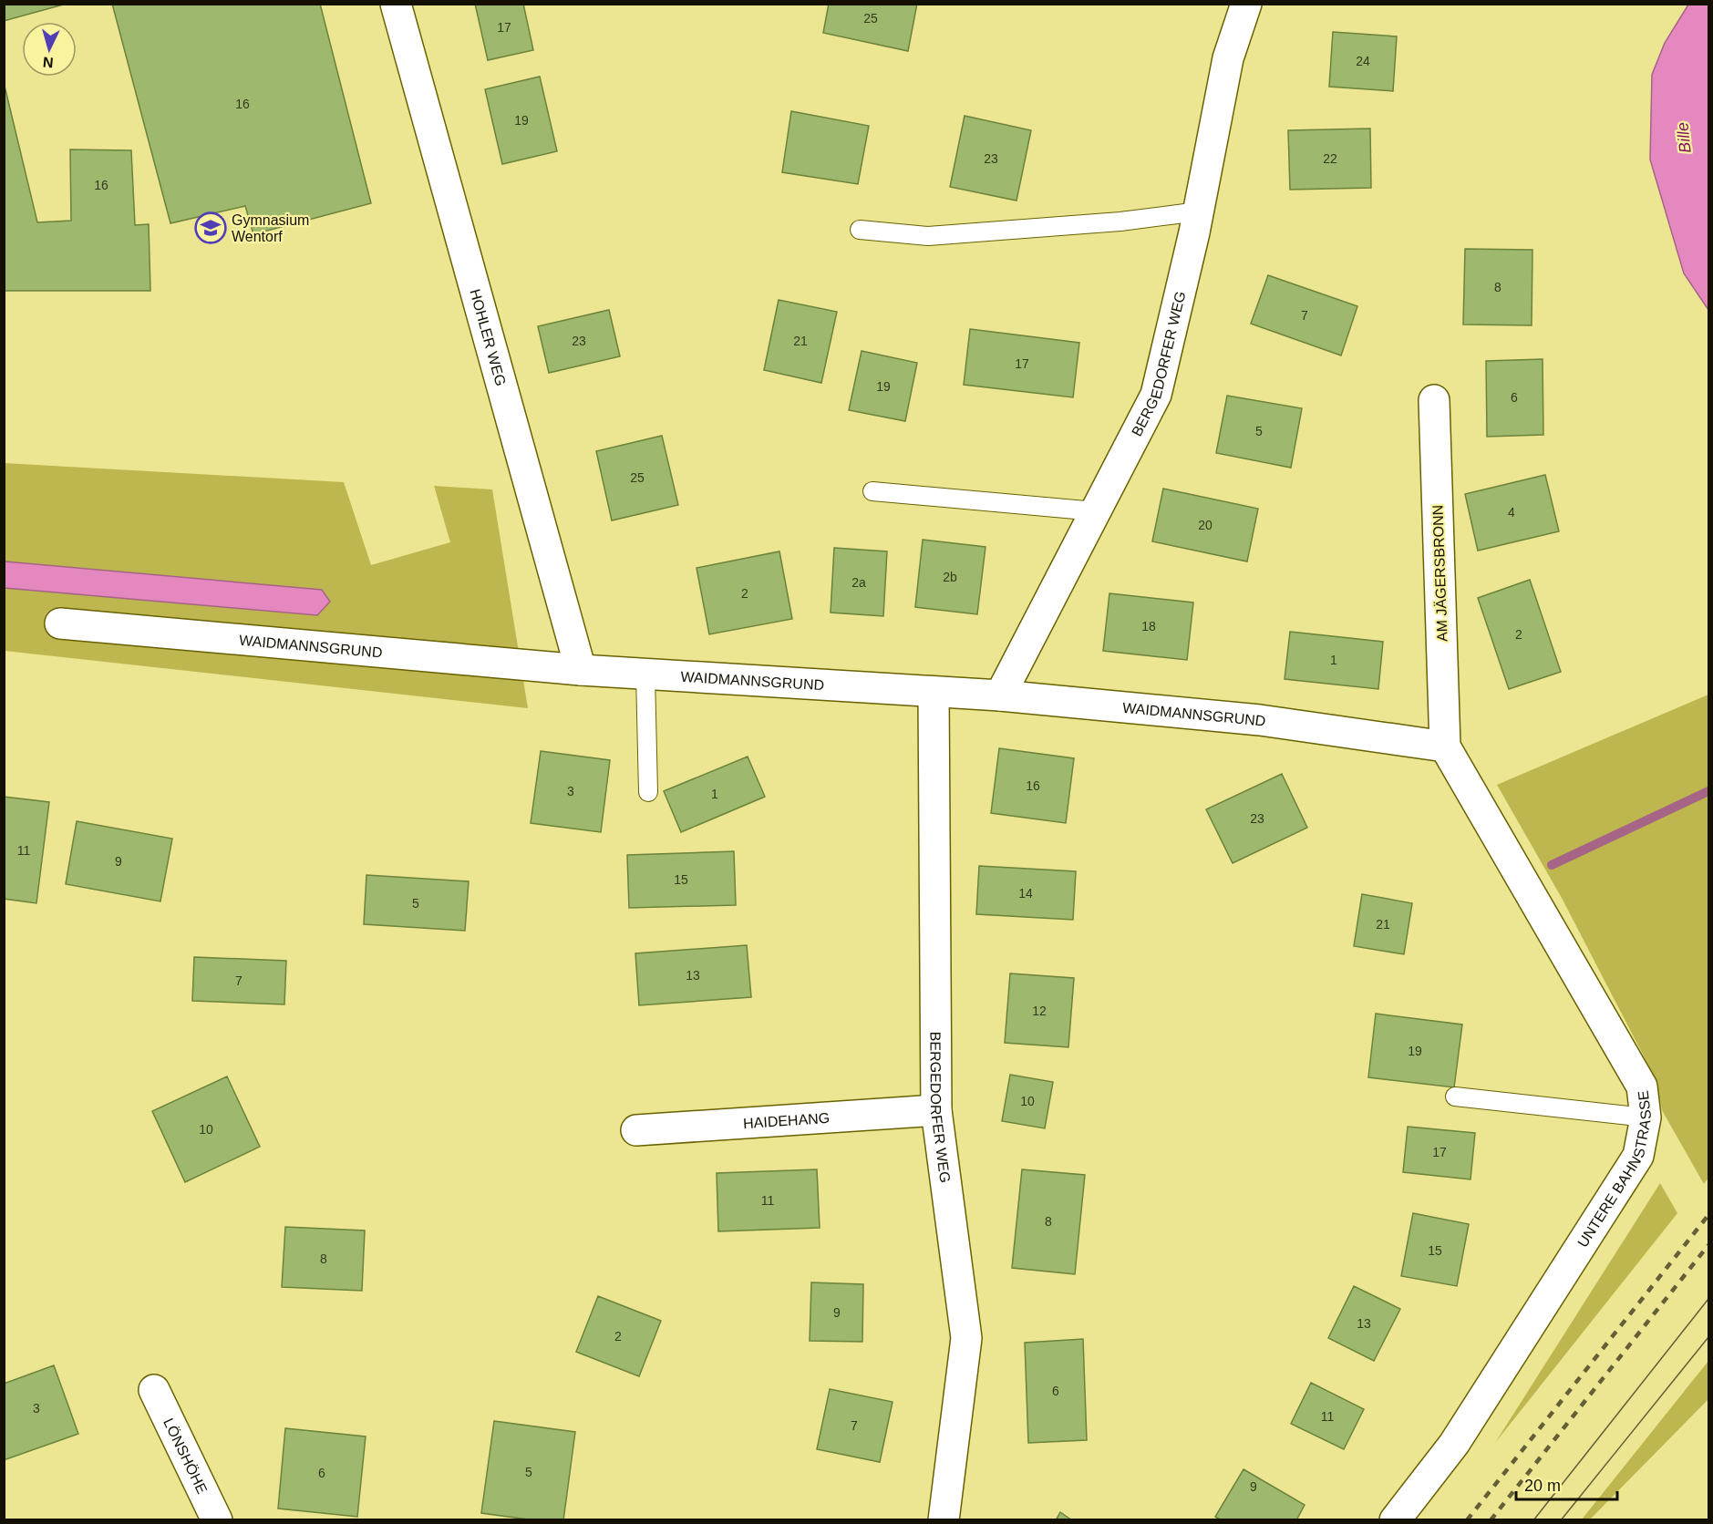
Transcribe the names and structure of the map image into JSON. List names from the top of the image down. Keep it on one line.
{"streets":{"street":["HOHLER WEG","BERGEDORFER WEG","AM JÄGERSBRONN","WAIDMANNSGRUND","HAIDEHANG","UNTERE BAHNSTRASSE","LÖNSHÖHE"]},"crossings":[["HOHLER WEG","WAIDMANNSGRUND"],["BERGEDORFER WEG","WAIDMANNSGRUND"],["BERGEDORFER WEG","HAIDEHANG"],["AM JÄGERSBRONN","WAIDMANNSGRUND"],["AM JÄGERSBRONN","UNTERE BAHNSTRASSE"],["WAIDMANNSGRUND","UNTERE BAHNSTRASSE"]],"water":["Bille"],"places":{"school or university":["Gymnasium Wentorf"]},"house_numbers":["25","17","24","16","19","23","22","16","8","7","23","21","17","19","6","5","25","4","20","2b","2a","2","18","2","1","16","3","1","23","11","9","15","14","5","21","13","7","12","19","10","10","17","11","8","15","8","9","13","2","6","3","11","7","5","6","9"],"scale_bar":"20 m","north":"bottom"}
